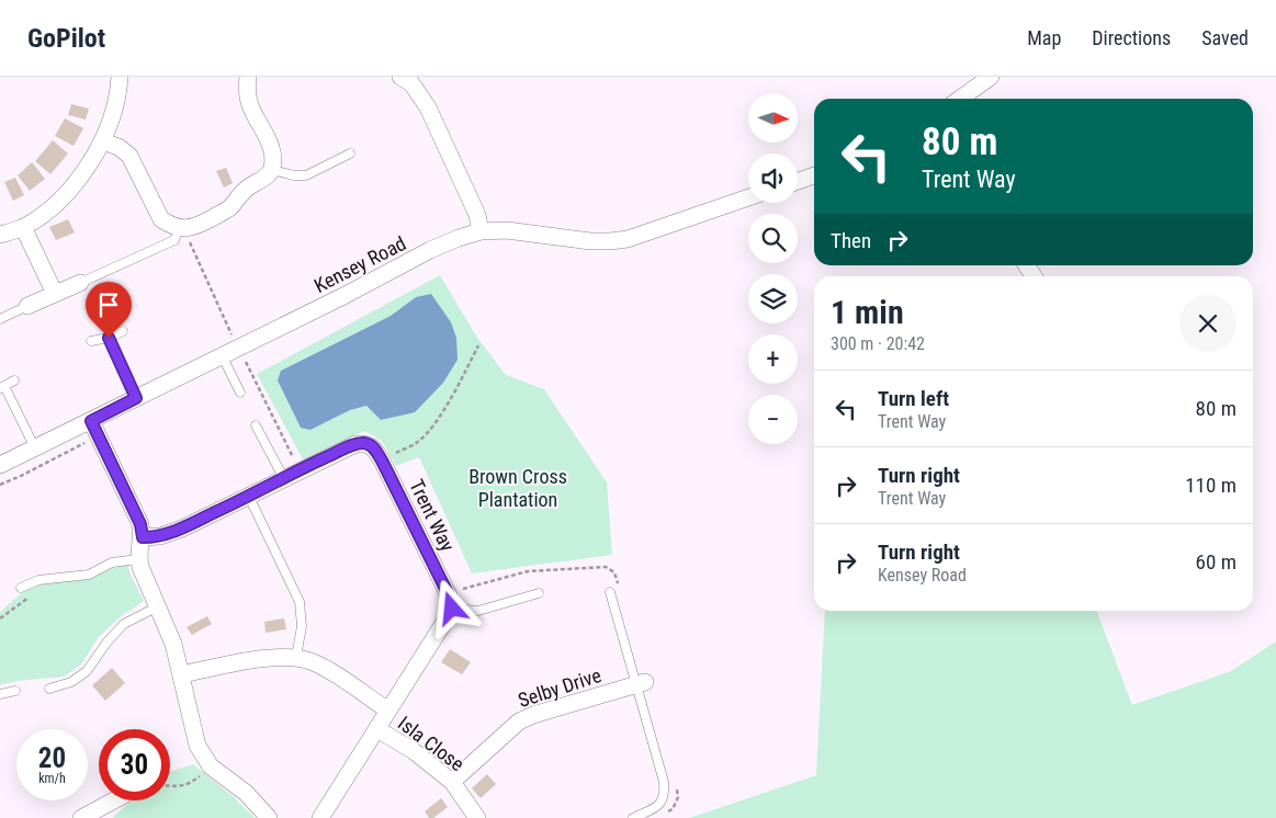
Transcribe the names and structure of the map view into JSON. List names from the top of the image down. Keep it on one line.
{"streets":{"street":["Kensey Road","Trent Way","Selby Drive","Isla Close"]},"crossings":[["Selby Drive","Isla Close"]],"parks":["Brown Cross Plantation"],"north":"right","page":{"header":"GoPilot","nav":["Map","Directions","Saved"],"map_buttons":["+","−"],"turn":["80 m","Trent Way"],"then":"Then","heading":["1 min","300 m · 20:42"],"list":[{"name":"Turn left","note":"Trent Way","value":"80 m"},{"name":"Turn right","note":"Trent Way","value":"110 m"},{"name":"Turn right","note":"Kensey Road","value":"60 m"}],"speed":"20 km/h","limit":"30"}}
